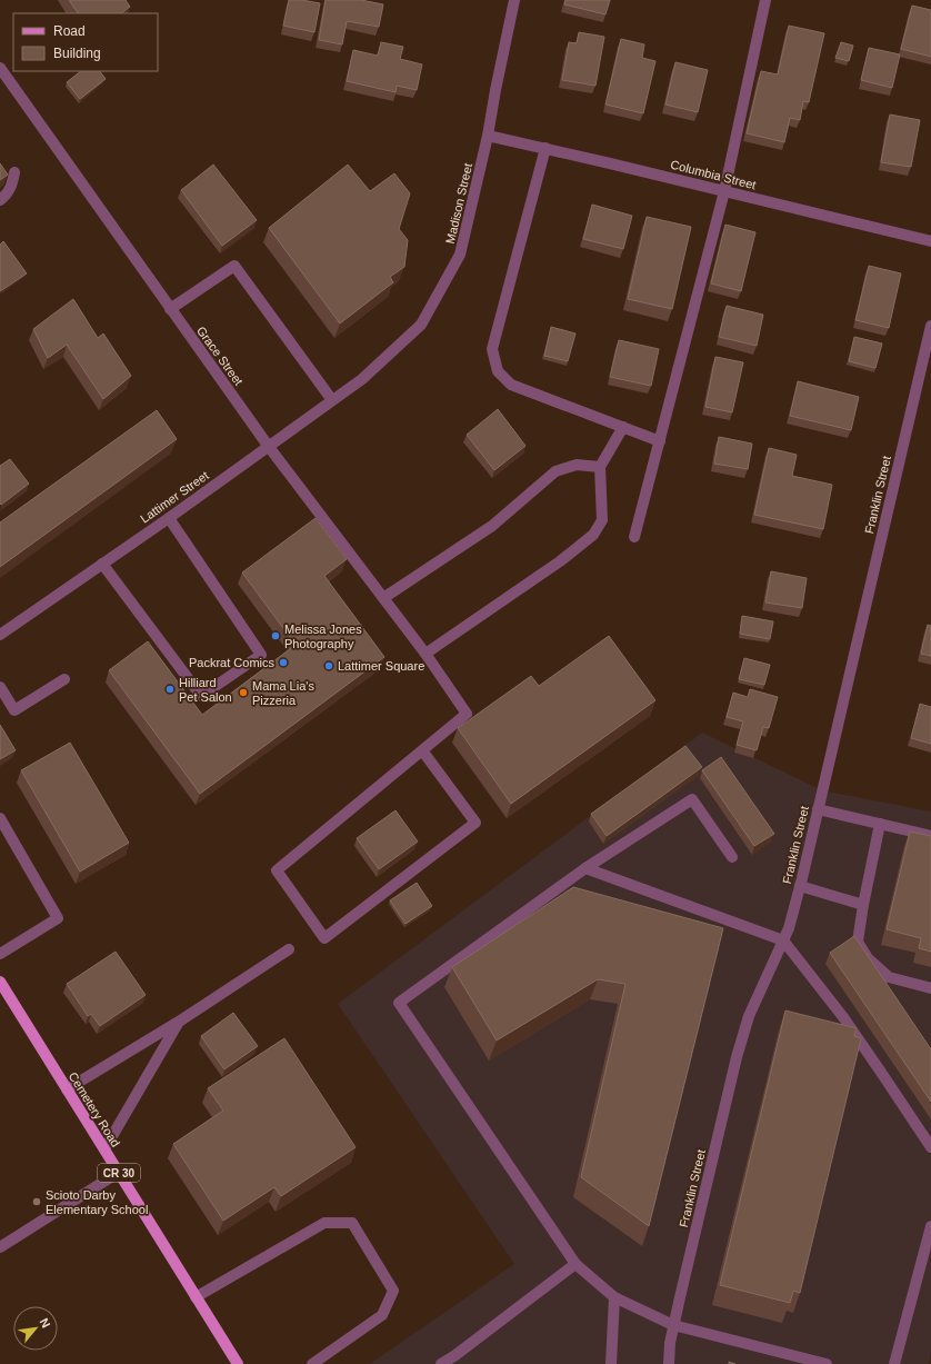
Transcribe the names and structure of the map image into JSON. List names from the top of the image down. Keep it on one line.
{"streets":{"main road":["Cemetery Road","CR 30"],"street":["Columbia Street","Madison Street","Grace Street","Franklin Street","Lattimer Street"]},"crossings":[["Columbia Street","Madison Street"],["Madison Street","Lattimer Street"],["Grace Street","Lattimer Street"]],"places":["Melissa Jones Photography","Packrat Comics","Lattimer Square","Hilliard Pet Salon","Mama Lia's Pizzeria","Scioto Darby Elementary School"],"legend":["Road","Building"],"north":"top right"}
